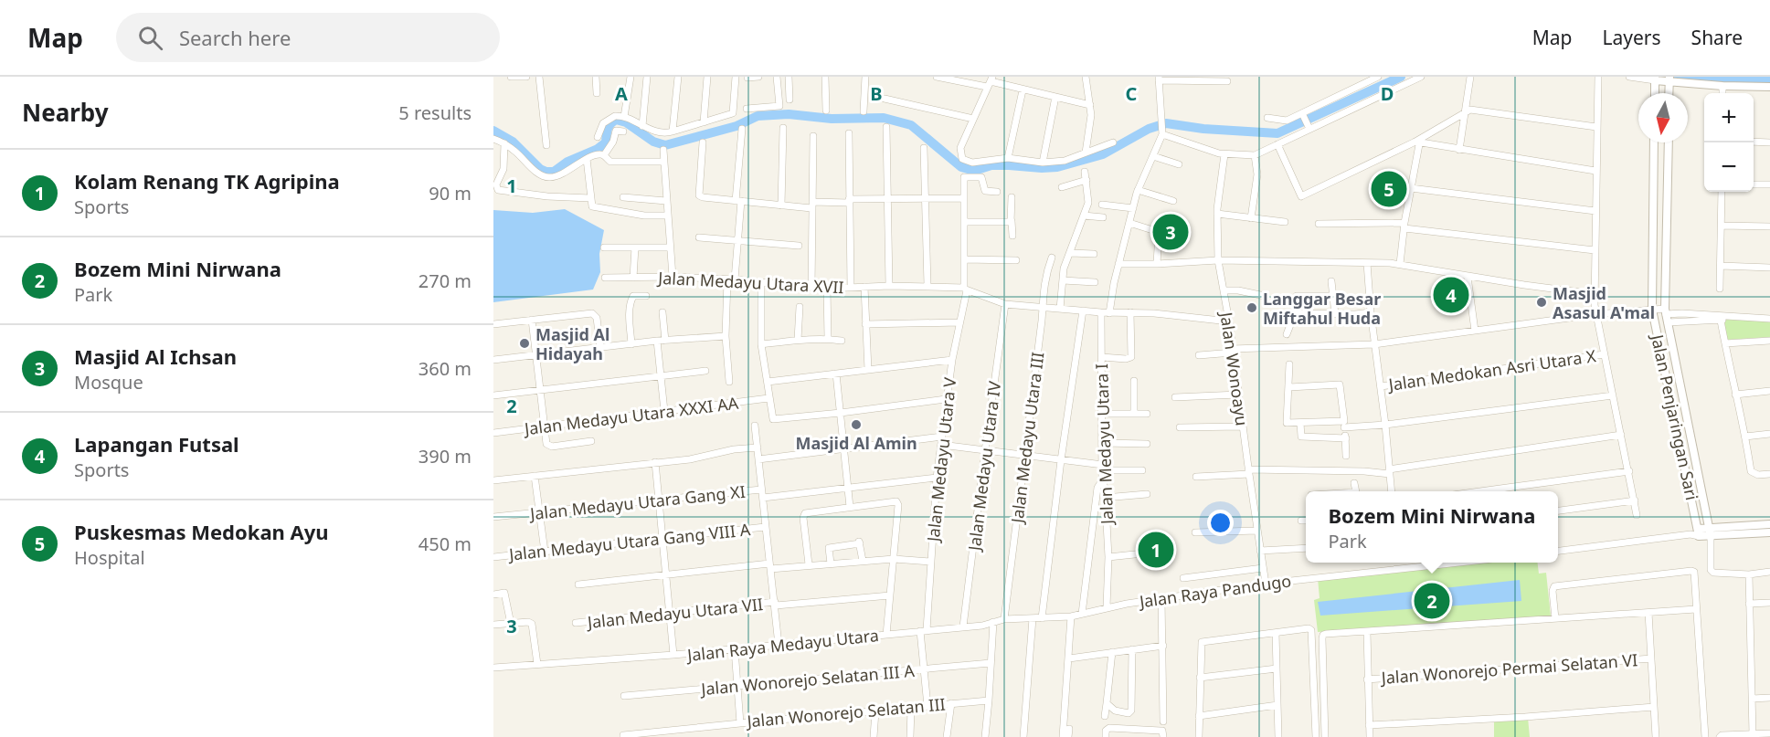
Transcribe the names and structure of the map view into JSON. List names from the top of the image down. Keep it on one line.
{"streets":{"street":["Jalan Medayu Utara XVII","Jalan Wonoayu","Jalan Medokan Asri Utara X","Jalan Medayu Utara XXXI AA","Jalan Penjaringan Sari","Jalan Medayu Utara III","Jalan Medayu Utara I","Jalan Medayu Utara V","Jalan Medayu Utara IV","Jalan Medayu Utara Gang XI","Jalan Medayu Utara Gang VIII A","Jalan Raya Pandugo","Jalan Medayu Utara VII","Jalan Raya Medayu Utara","Jalan Wonorejo Permai Selatan VI","Jalan Wonorejo Selatan III A","Jalan Wonorejo Selatan III"]},"crossings":[["Jalan Medayu Utara XVII","Jalan Wonoayu"],["Jalan Medayu Utara XVII","Jalan Medayu Utara III"],["Jalan Medayu Utara XVII","Jalan Medayu Utara I"],["Jalan Medayu Utara XVII","Jalan Medayu Utara V"],["Jalan Medayu Utara XVII","Jalan Medayu Utara IV"],["Jalan Wonoayu","Jalan Raya Pandugo"],["Jalan Medayu Utara III","Jalan Raya Medayu Utara"],["Jalan Medayu Utara I","Jalan Raya Pandugo"],["Jalan Medayu Utara V","Jalan Raya Medayu Utara"],["Jalan Medayu Utara V","Jalan Wonorejo Selatan III A"],["Jalan Medayu Utara V","Jalan Wonorejo Selatan III"],["Jalan Medayu Utara IV","Jalan Raya Medayu Utara"],["Jalan Medayu Utara Gang XI","Jalan Medayu Utara VII"],["Jalan Medayu Utara Gang VIII A","Jalan Medayu Utara VII"],["Jalan Raya Pandugo","Jalan Raya Medayu Utara"],["Jalan Medayu Utara VII","Jalan Raya Medayu Utara"],["Jalan Raya Medayu Utara","Jalan Wonorejo Selatan III"],["Jalan Wonorejo Selatan III A","Jalan Wonorejo Selatan III"]],"places":["Masjid Asasul A'mal","Langgar Besar Miftahul Huda","Masjid Al Hidayah","Masjid Al Amin"],"north":"bottom","page":{"header":"Map","search":"Search here","nav":["Map","Layers","Share"],"heading":["Nearby","5 results"],"map_buttons":["+","−"],"list":[{"mark":"1","name":"Kolam Renang TK Agripina","note":"Sports","value":"90 m"},{"mark":"2","name":"Bozem Mini Nirwana","note":"Park","value":"270 m"},{"mark":"3","name":"Masjid Al Ichsan","note":"Mosque","value":"360 m"},{"mark":"4","name":"Lapangan Futsal","note":"Sports","value":"390 m"},{"mark":"5","name":"Puskesmas Medokan Ayu","note":"Hospital","value":"450 m"}],"pins":["5","3","4","1","2"],"popup":["Bozem Mini Nirwana","Park"]},"grid":{"columns":["A","B","C","D"],"rows":["1","2","3"]}}
